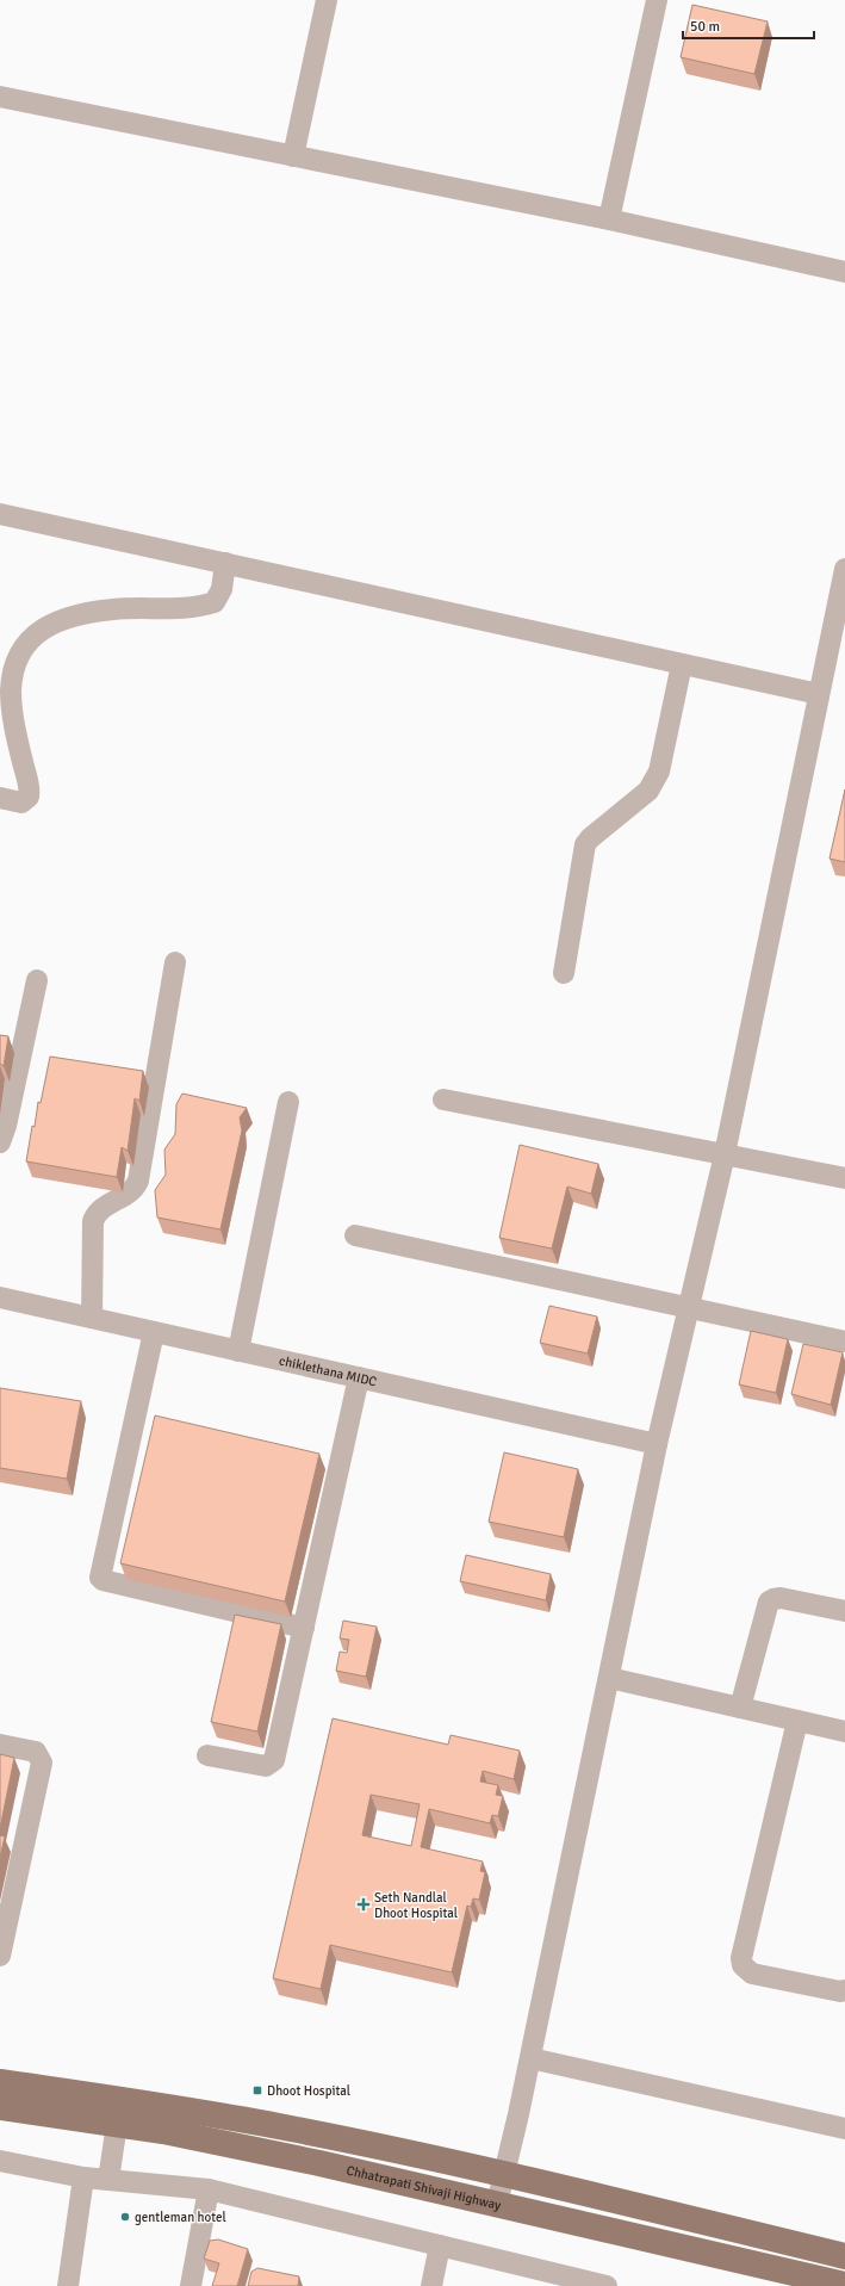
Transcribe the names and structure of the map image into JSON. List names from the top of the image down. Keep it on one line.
{"streets":{"main road":["Chhatrapati Shivaji Highway"],"street":["chiklethana MIDC"]},"places":{"health":["Seth Nandlal Dhoot Hospital"],"transit":["Dhoot Hospital"],"other":["gentleman hotel"]},"scale_bar":"50 m"}
